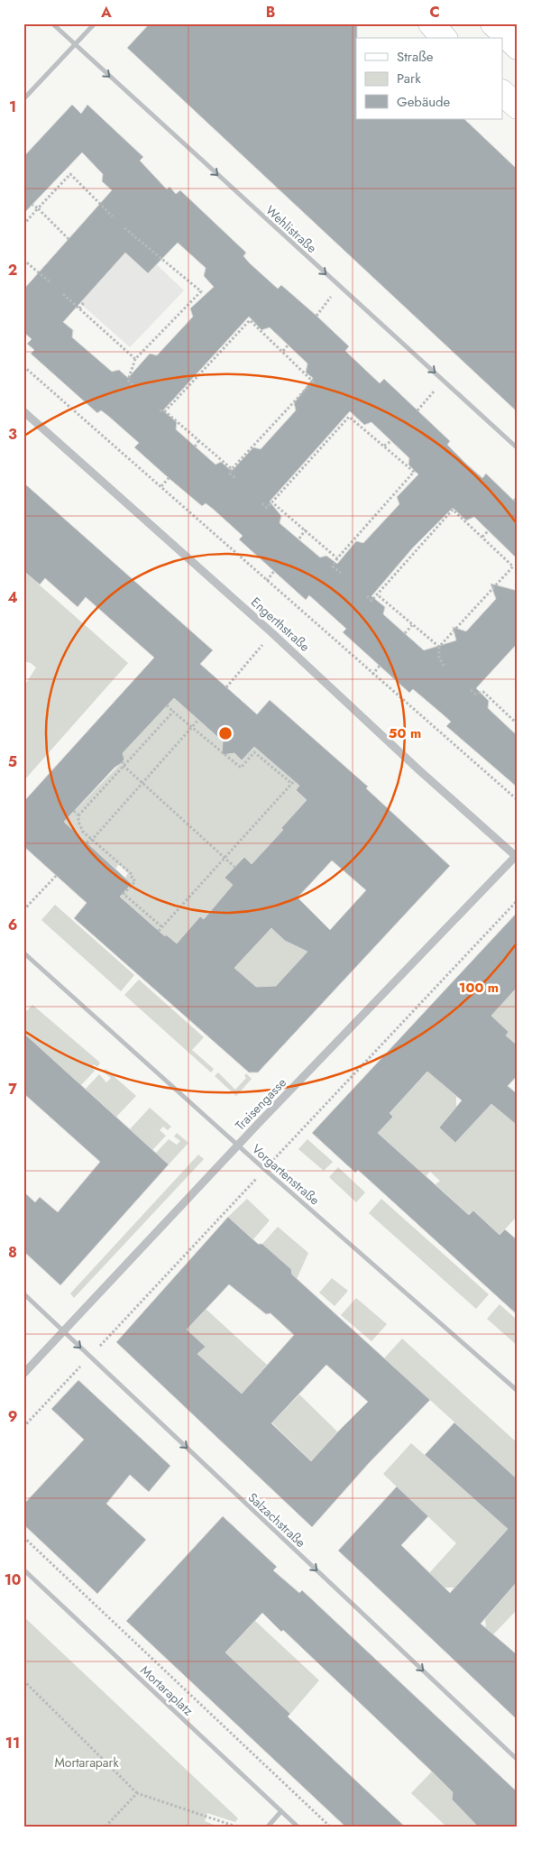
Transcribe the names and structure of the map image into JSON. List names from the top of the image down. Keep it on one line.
{"streets":{"street":["Wehlistraße","Engerthstraße","Traisengasse","Vorgartenstraße","Salzachstraße","Mortaraplatz"]},"crossings":[["Engerthstraße","Traisengasse"],["Traisengasse","Vorgartenstraße"],["Traisengasse","Salzachstraße"]],"one_way":["Wehlistraße","Salzachstraße"],"parks":["Mortarapark"],"legend":["Straße","Park","Gebäude"],"grid":{"columns":["A","B","C"],"rows":["1","2","3","4","5","6","7","8","9","10","11"]},"rings":["50 m","100 m"]}
